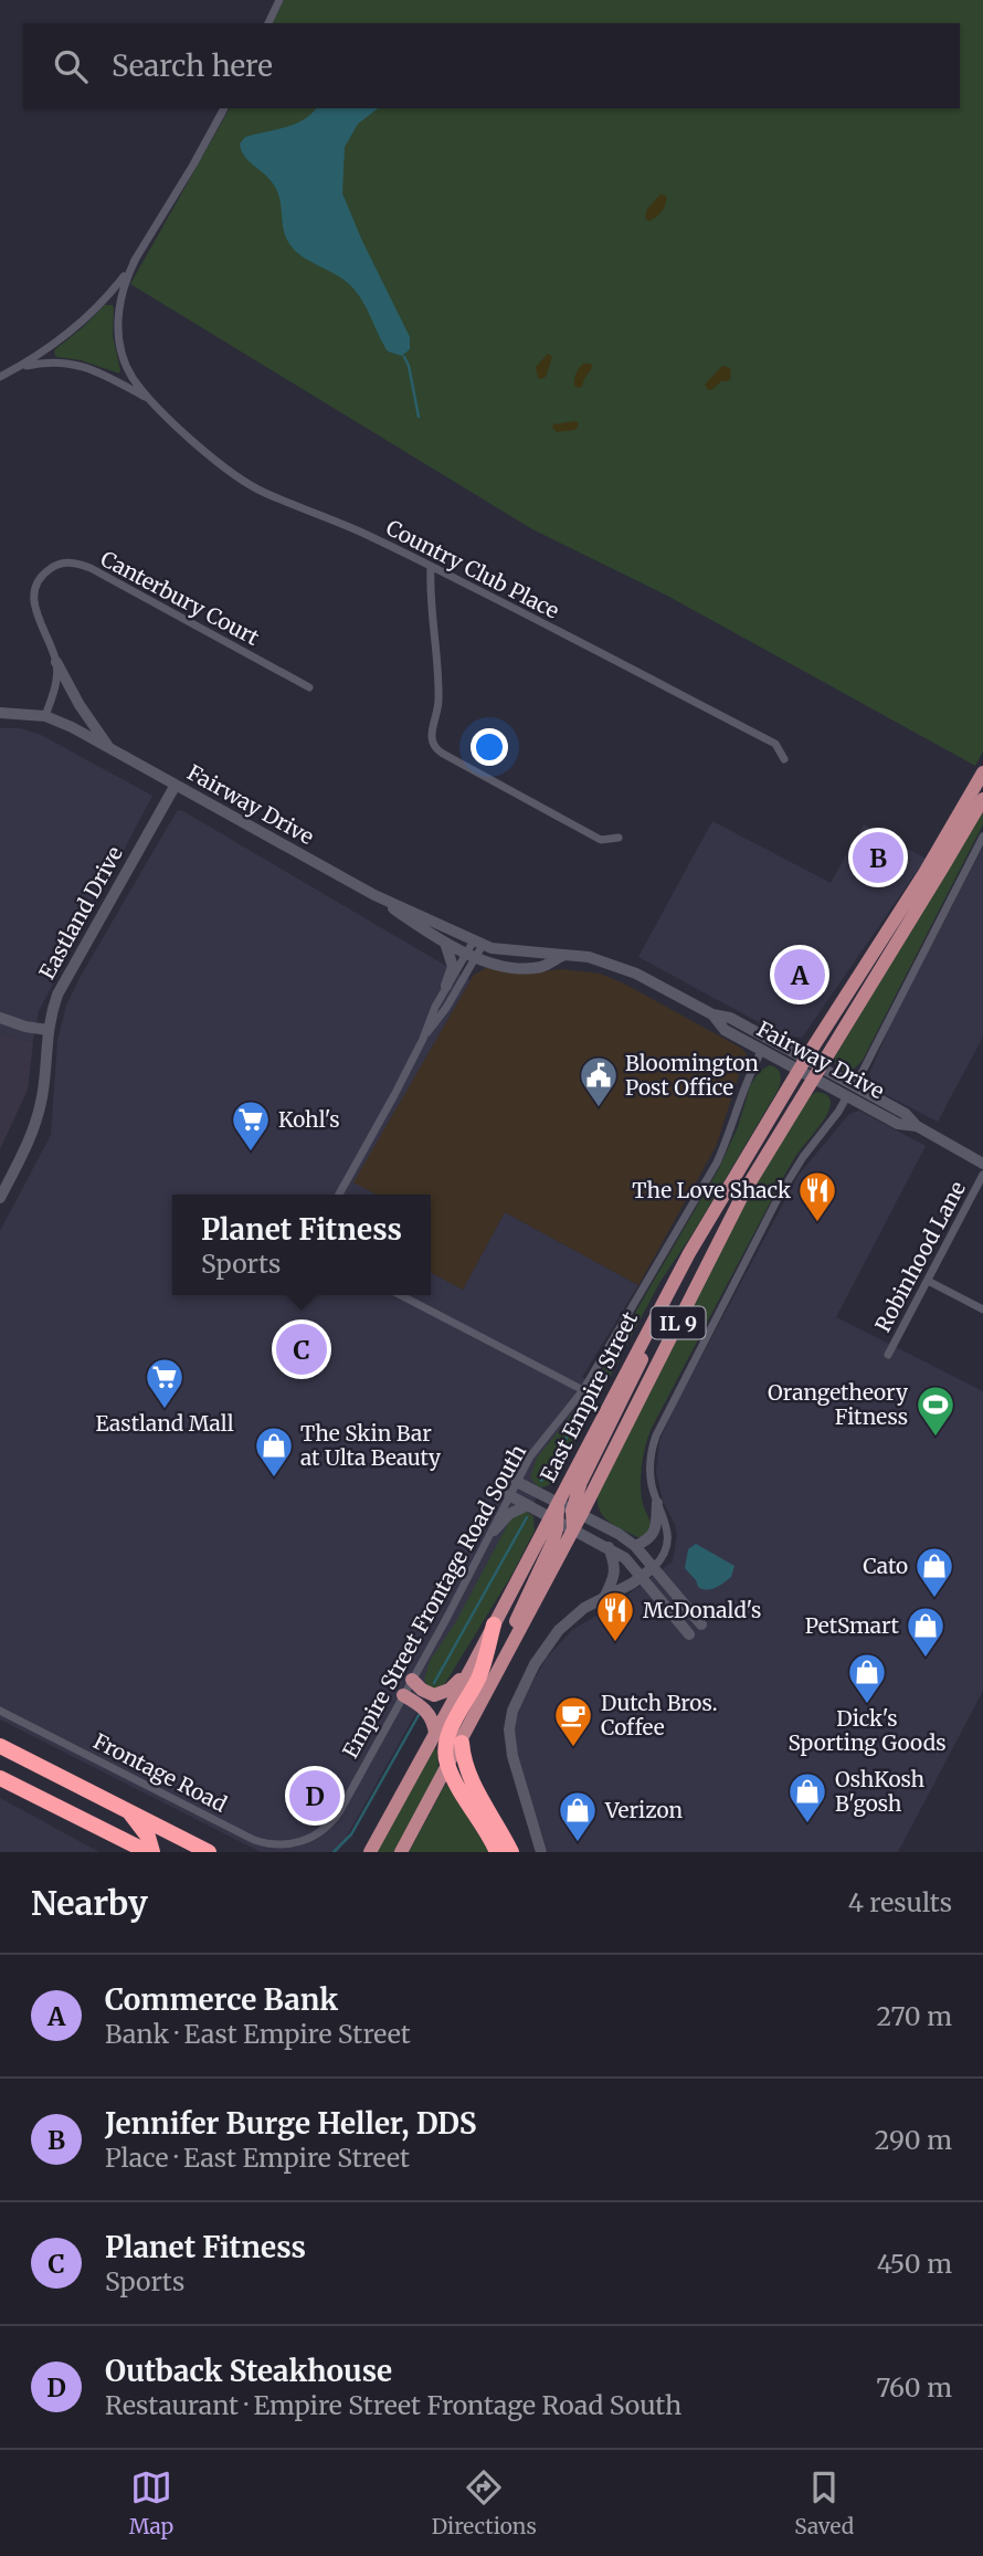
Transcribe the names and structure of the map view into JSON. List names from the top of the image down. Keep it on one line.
{"streets":{"main road":["Fairway Drive","Eastland Drive","IL 9","East Empire Street"],"street":["Country Club Place","Canterbury Court","Robinhood Lane","Empire Street Frontage Road South","Frontage Road"]},"crossings":[["Fairway Drive","Eastland Drive"],["Fairway Drive","IL 9"],["Fairway Drive","East Empire Street"],["Fairway Drive","Empire Street Frontage Road South"],["Empire Street Frontage Road South","Frontage Road"]],"places":{"public building":["Bloomington Post Office"],"supermarket":["Kohl's","Eastland Mall"],"restaurant":["The Love Shack","McDonald's"],"sports":["Orangetheory Fitness"],"shop":["The Skin Bar at Ulta Beauty","Cato","PetSmart","Dick's Sporting Goods","OshKosh B'gosh","Verizon"],"cafe":["Dutch Bros. Coffee"]},"page":{"search":"Search here","pins":["B","A","C","D"],"popup":["Planet Fitness","Sports"],"heading":["Nearby","4 results"],"list":[{"mark":"A","name":"Commerce Bank","note":"Bank · East Empire Street","value":"270 m"},{"mark":"B","name":"Jennifer Burge Heller, DDS","note":"Place · East Empire Street","value":"290 m"},{"mark":"C","name":"Planet Fitness","note":"Sports","value":"450 m"},{"mark":"D","name":"Outback Steakhouse","note":"Restaurant · Empire Street Frontage Road South","value":"760 m"}],"nav":["Map","Directions","Saved"]}}
